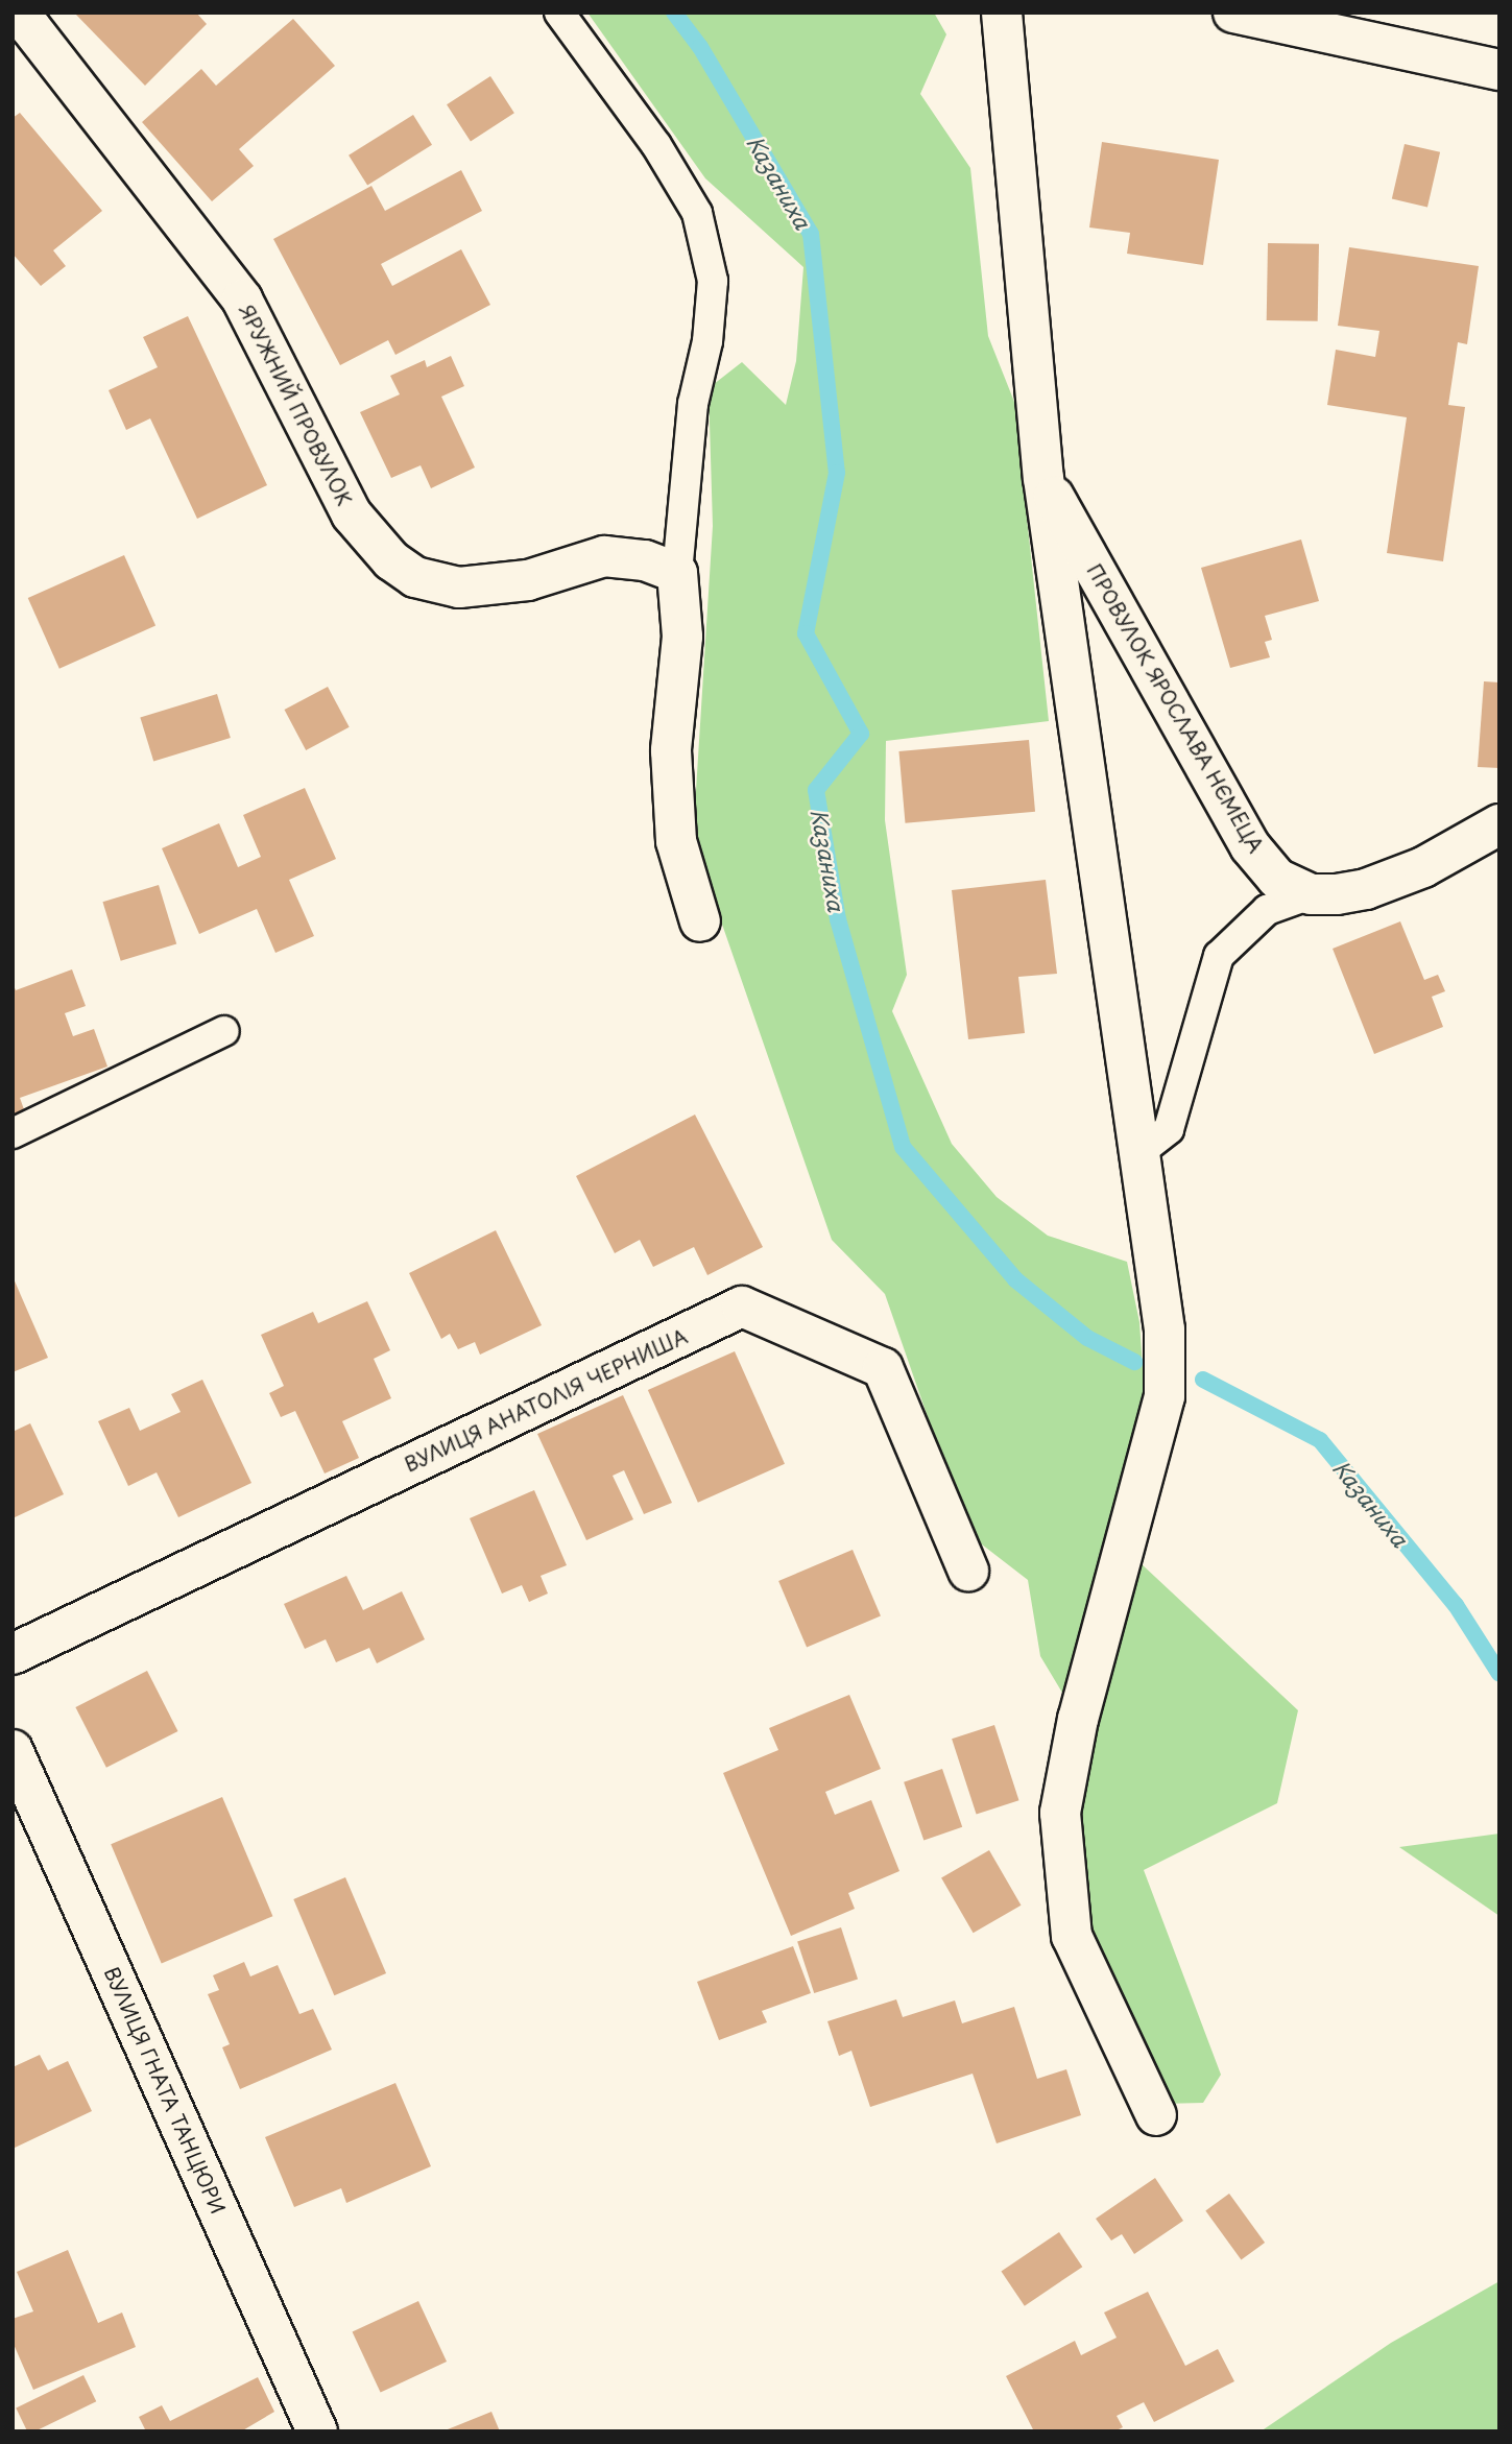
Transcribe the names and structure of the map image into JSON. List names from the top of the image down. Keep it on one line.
{"streets":{"street":["ЯРУЖНИЙ ПРОВУЛОК","ПРОВУЛОК ЯРОСЛАВА НЄМЕЦА","ВУЛИЦЯ АНАТОЛІЯ ЧЕРНИША","ВУЛИЦЯ ГНАТА ТАНЦЮРИ"]},"water":["Казаниха"]}
